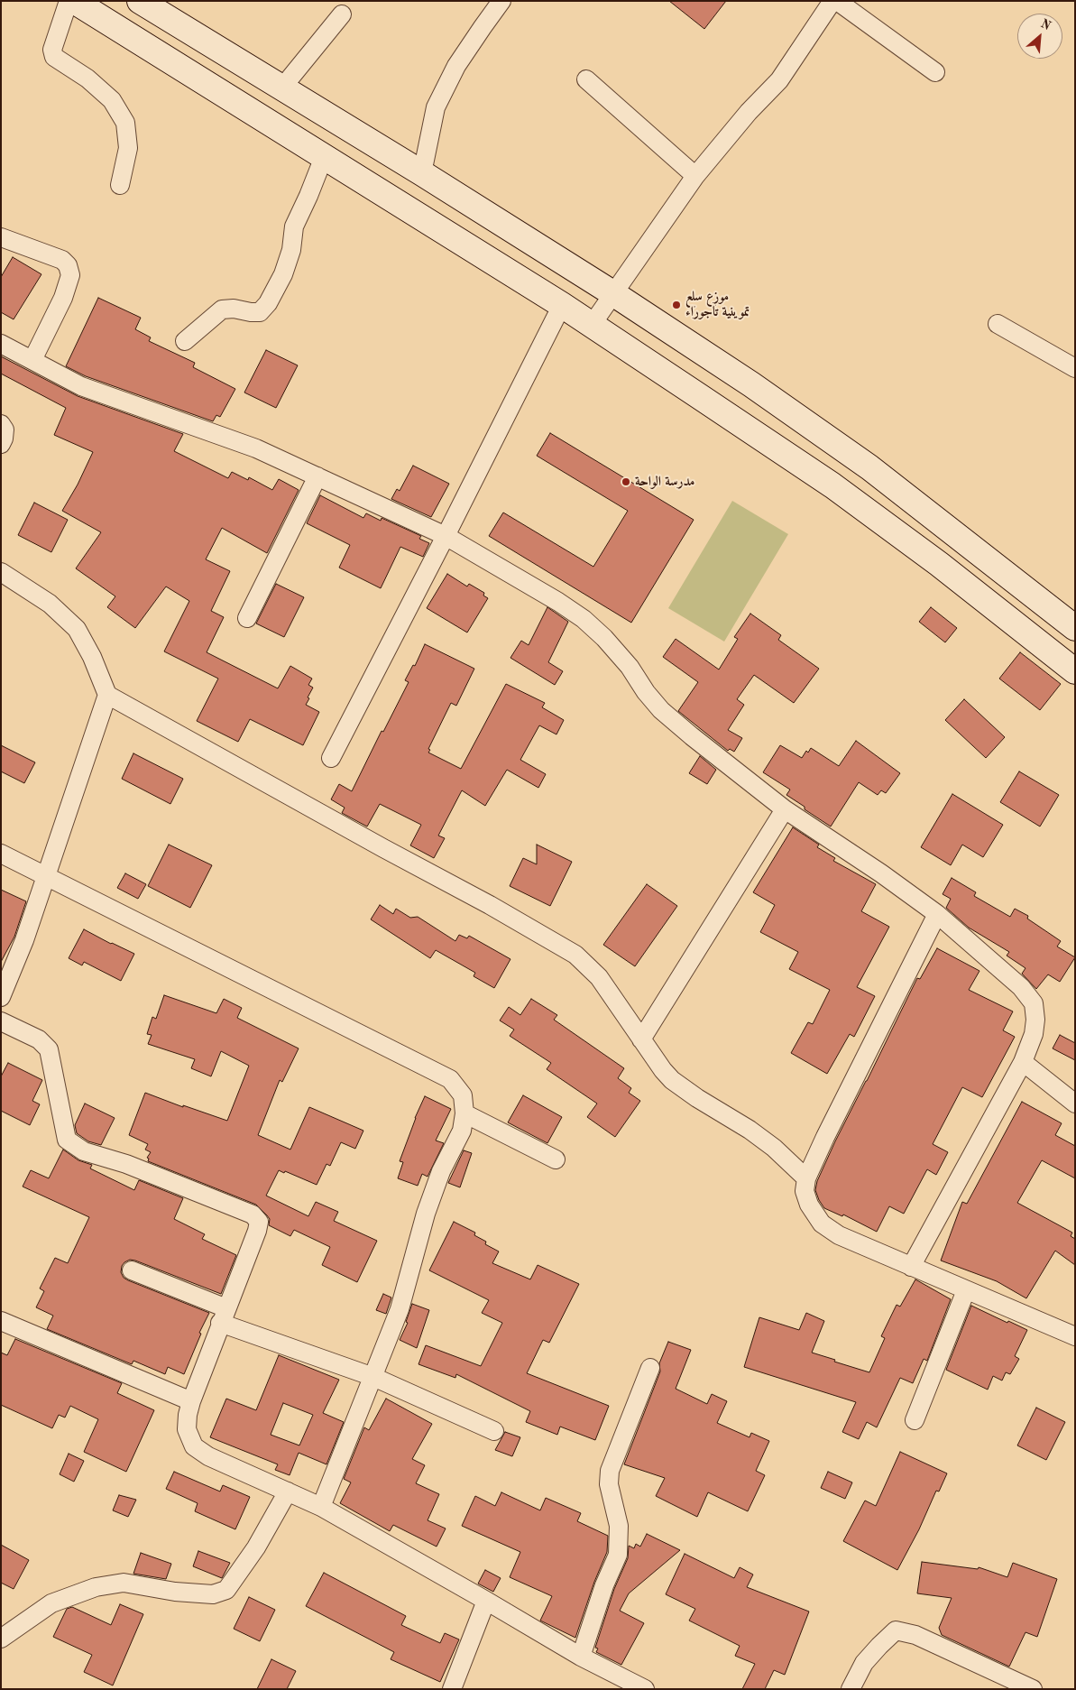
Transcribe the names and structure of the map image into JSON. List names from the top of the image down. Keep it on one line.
{"places":["موزع سلع تموينية تاجوراء","مدرسة الواحة"],"north":"top right"}
